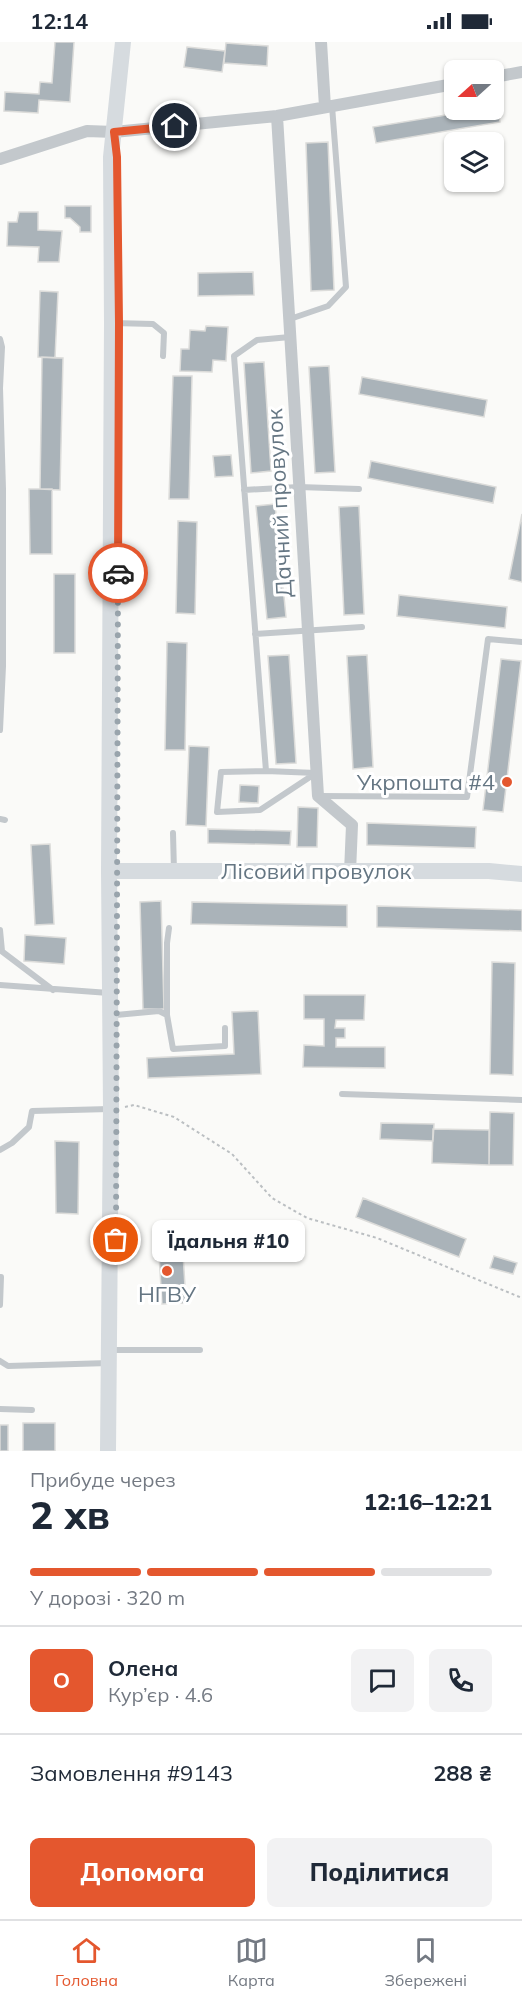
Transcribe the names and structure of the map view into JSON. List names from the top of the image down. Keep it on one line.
{"streets":{"main road":["Лісовий провулок"],"street":["Дачний провулок"]},"places":["Укрпошта #4","Їдальня #10","НГВУ"],"north":"left","page":{"status":"12:14","bubble":"Їдальня #10","heading":["2 хв","Прибуде через","12:16–12:21"],"panel":["Олена","Кур’єр · 4.6","Замовлення #9143","288 ₴"],"bar":"У дорозі · 320 m","round":"О","buttons":["Допомога","Поділитися"],"tabs":["Головна","Карта","Збережені"]}}
